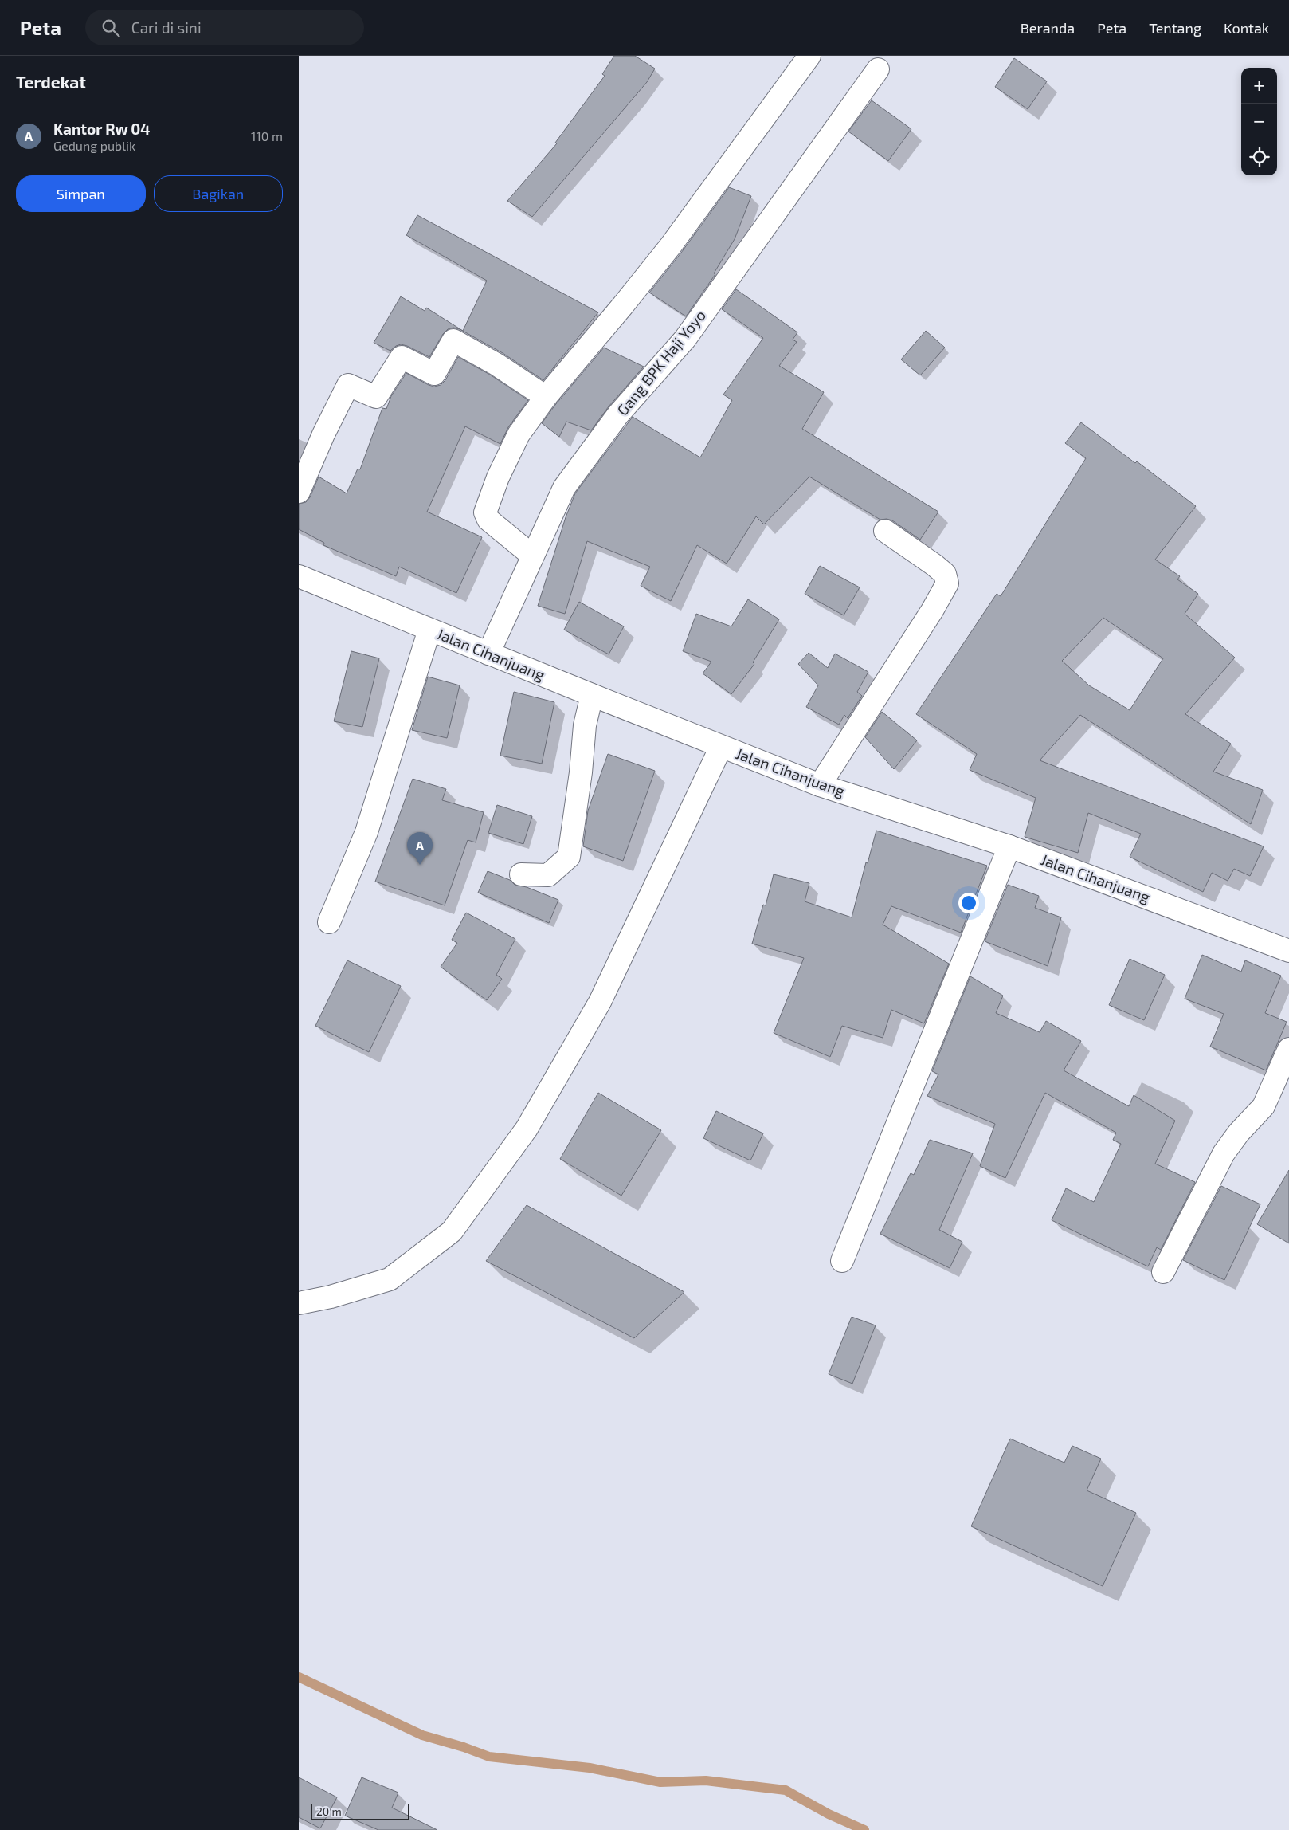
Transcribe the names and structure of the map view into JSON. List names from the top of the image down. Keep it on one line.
{"streets":{"street":["Gang BPK Haji Yoyo","Jalan Cihanjuang"]},"crossings":[["Gang BPK Haji Yoyo","Jalan Cihanjuang"]],"scale_bar":"20 m","page":{"header":"Peta","search":"Cari di sini","nav":["Beranda","Peta","Tentang","Kontak"],"heading":"Terdekat","map_buttons":["+","−"],"list":[{"mark":"A","name":"Kantor Rw 04","note":"Gedung publik","value":"110 m"}],"buttons":["Simpan","Bagikan"],"pins":"A","scale":"20 m"}}
